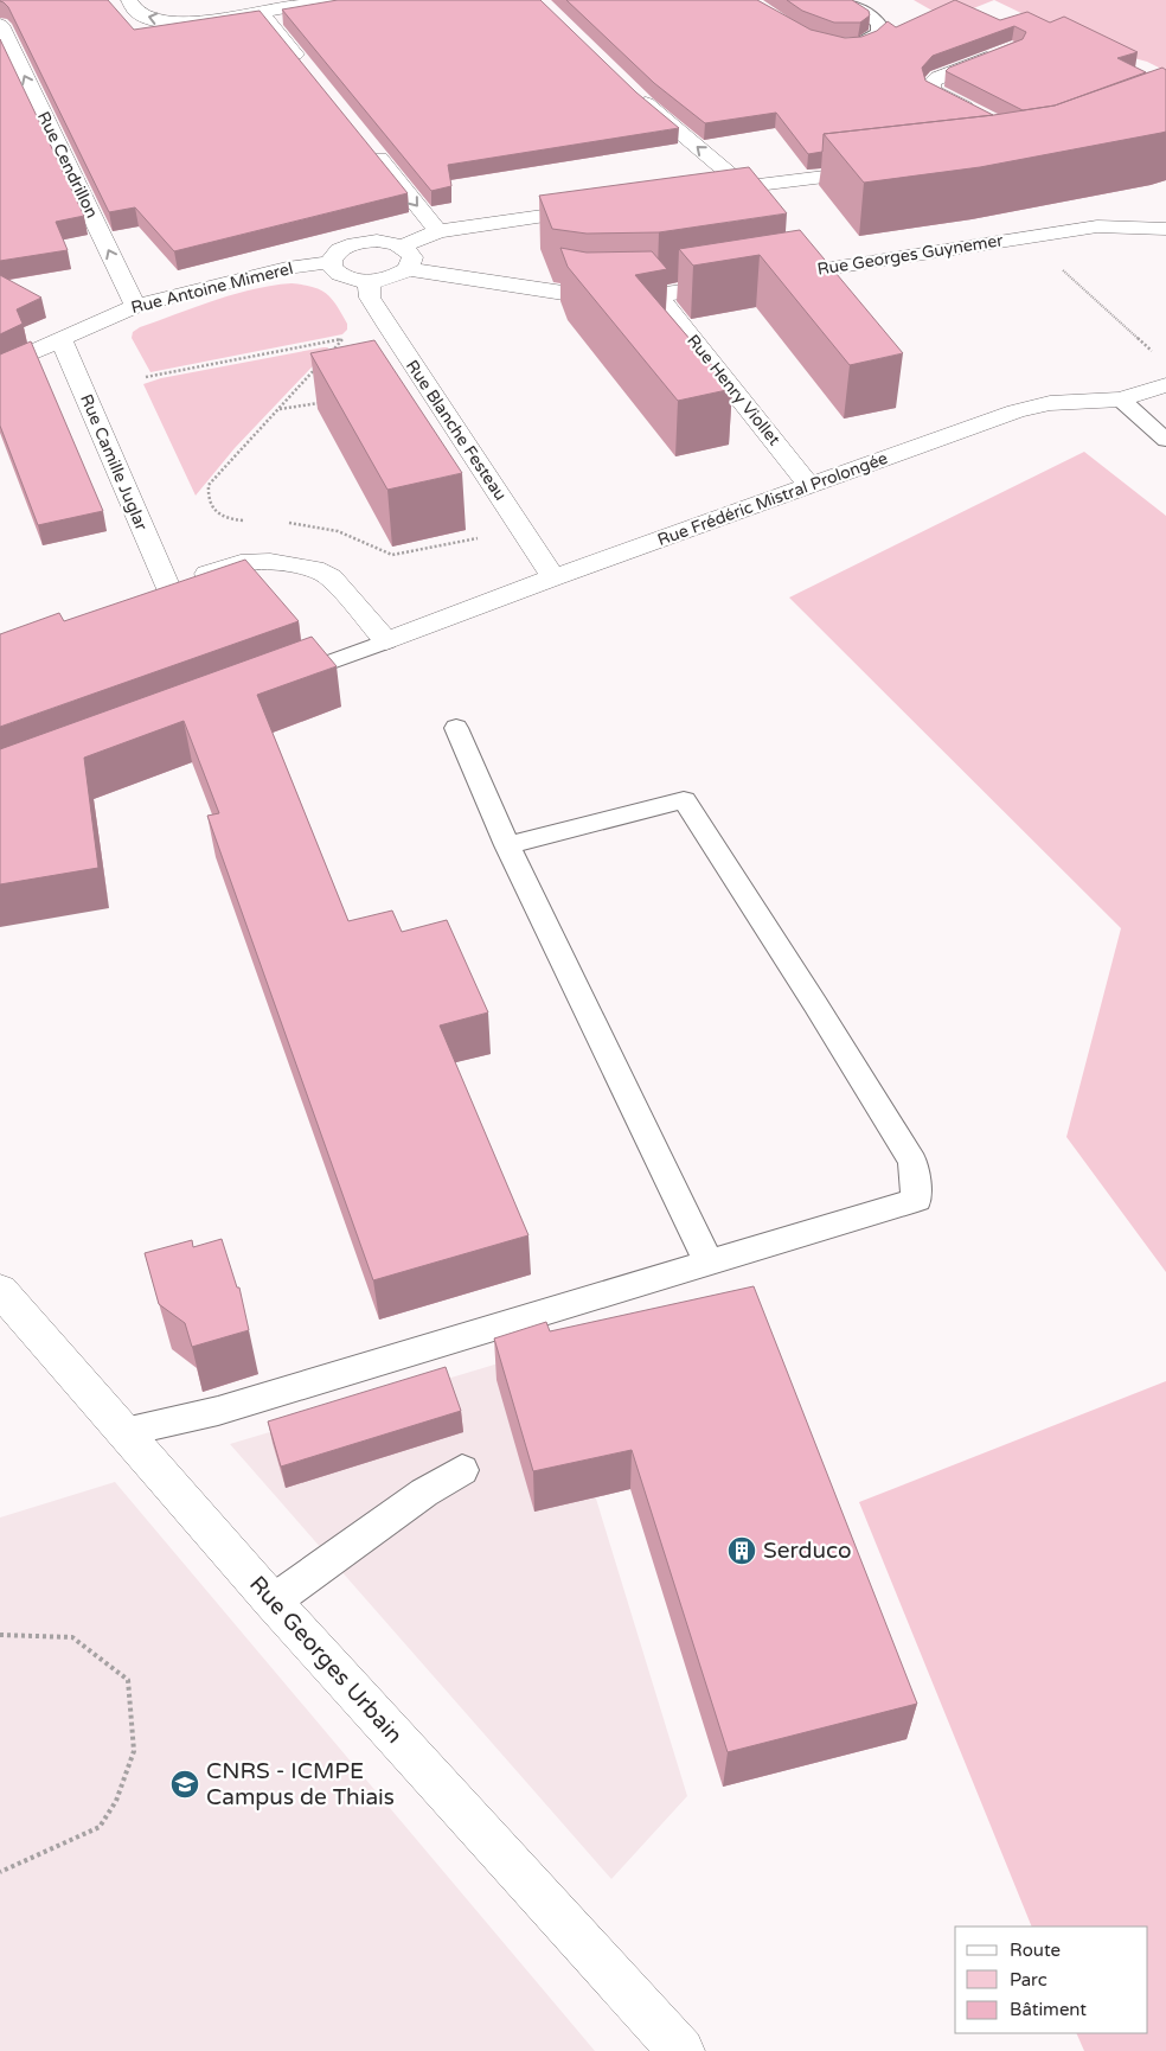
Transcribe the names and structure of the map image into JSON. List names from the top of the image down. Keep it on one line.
{"streets":{"street":["Rue Cendrillon","Rue Georges Guynemer","Rue Antoine Mimerel","Rue Henry Viollet","Rue Blanche Festeau","Rue Camille Juglar","Rue Frédéric Mistral Prolongée","Rue Georges Urbain"]},"crossings":[["Rue Cendrillon","Rue Antoine Mimerel"],["Rue Antoine Mimerel","Rue Camille Juglar"],["Rue Henry Viollet","Rue Frédéric Mistral Prolongée"],["Rue Blanche Festeau","Rue Frédéric Mistral Prolongée"],["Rue Camille Juglar","Rue Frédéric Mistral Prolongée"]],"places":{"building":["Serduco"],"school or university":["CNRS - ICMPE Campus de Thiais"]},"legend":["Route","Parc","Bâtiment"]}
